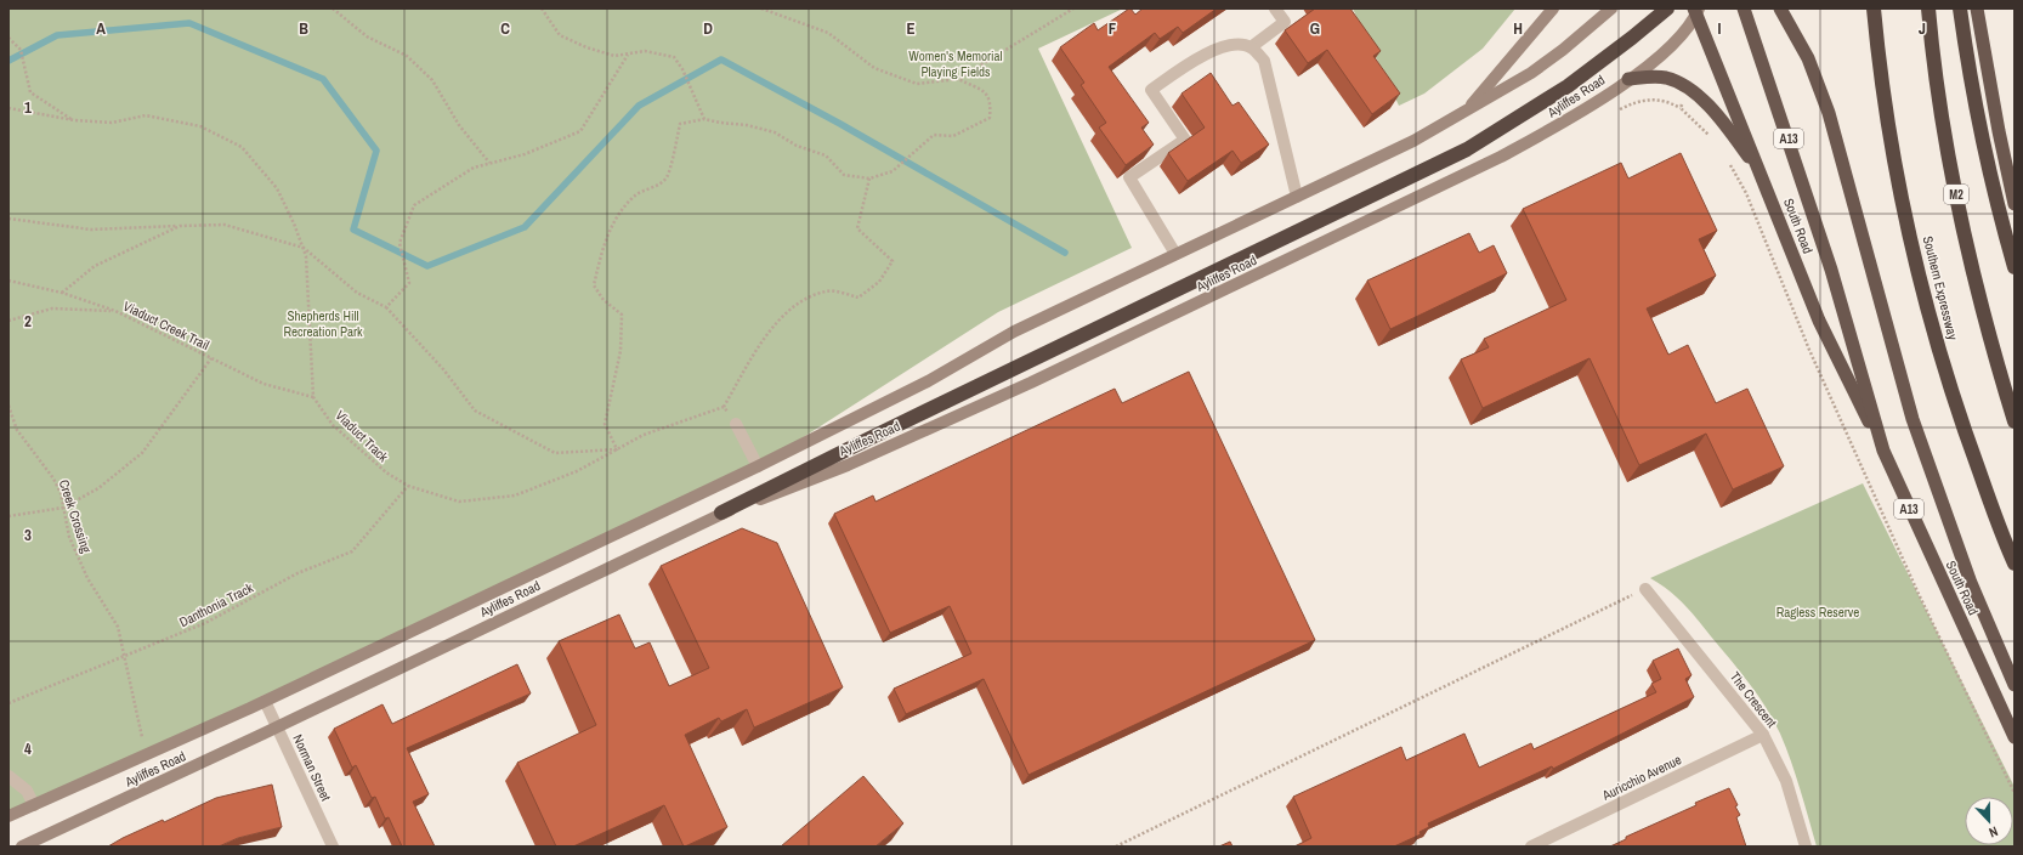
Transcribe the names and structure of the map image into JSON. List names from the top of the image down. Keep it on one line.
{"streets":{"highway":["A13","M2","South Road","Southern Expressway"],"main road":["Ayliffes Road"],"street":["The Crescent","Norman Street","Auricchio Avenue"],"path":["Viaduct Creek Trail","Viaduct Track","Creek Crossing","Danthonia Track"]},"crossings":[["Ayliffes Road","South Road"],["Ayliffes Road","Norman Street"],["Viaduct Creek Trail","Viaduct Track"],["Viaduct Track","Danthonia Track"],["Creek Crossing","Danthonia Track"],["The Crescent","Auricchio Avenue"]],"parks":["Women's Memorial Playing Fields","Shepherds Hill Recreation Park","Ragless Reserve"],"north":"bottom","grid":{"columns":["A","B","C","D","E","F","G","H","I","J"],"rows":["1","2","3","4"]}}
